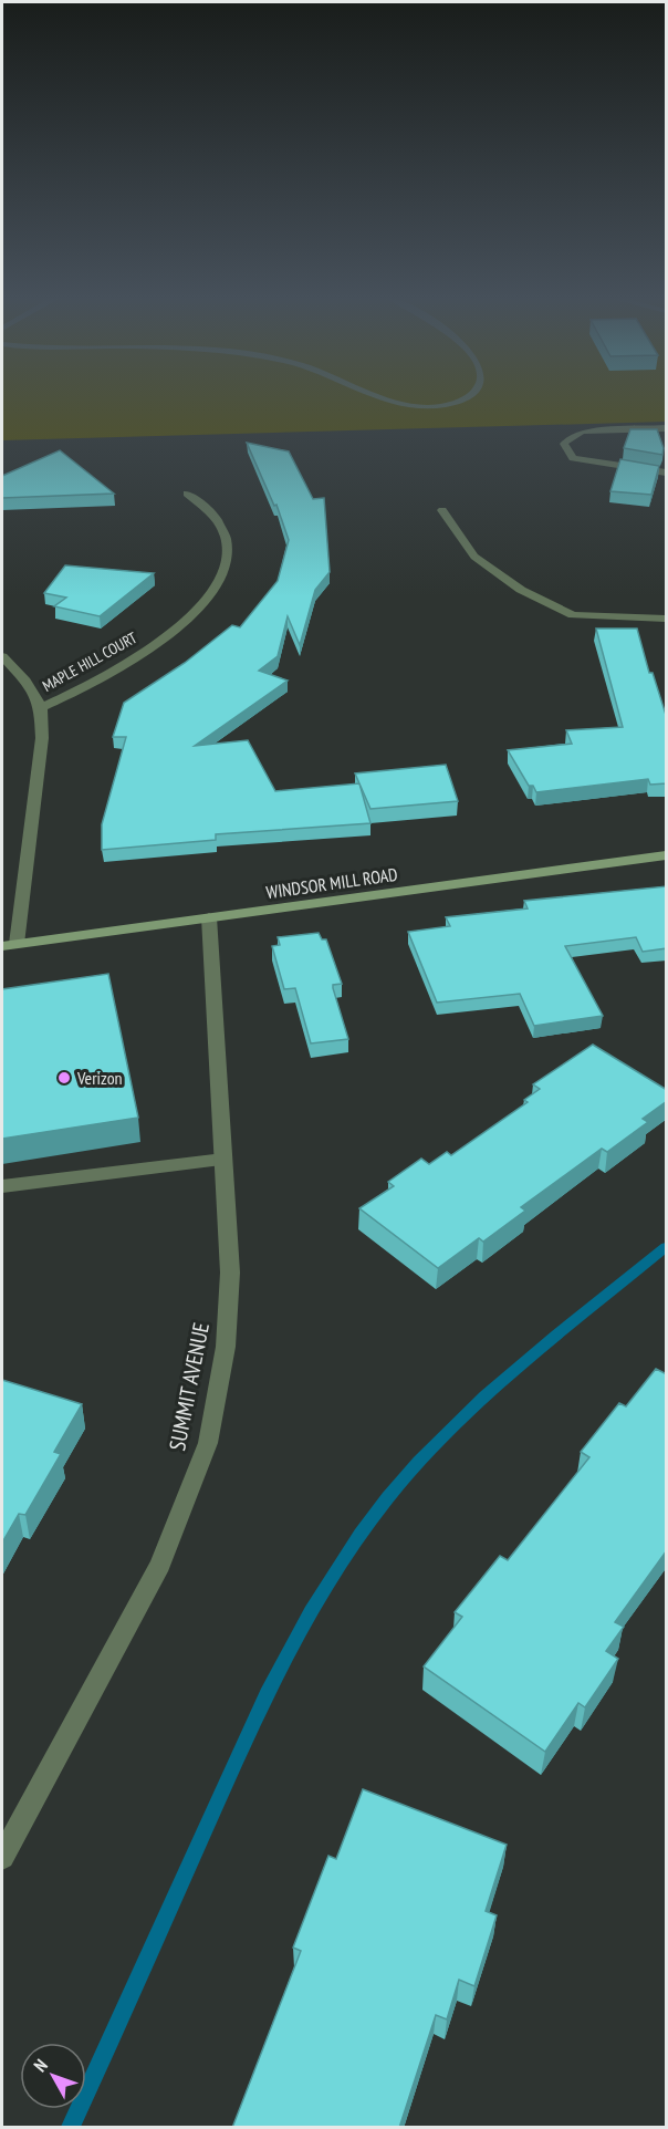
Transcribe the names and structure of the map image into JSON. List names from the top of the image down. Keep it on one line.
{"streets":{"main road":["WINDSOR MILL ROAD"],"street":["MAPLE HILL COURT","SUMMIT AVENUE"]},"crossings":[["WINDSOR MILL ROAD","SUMMIT AVENUE"]],"places":["Verizon"],"north":"top left"}
